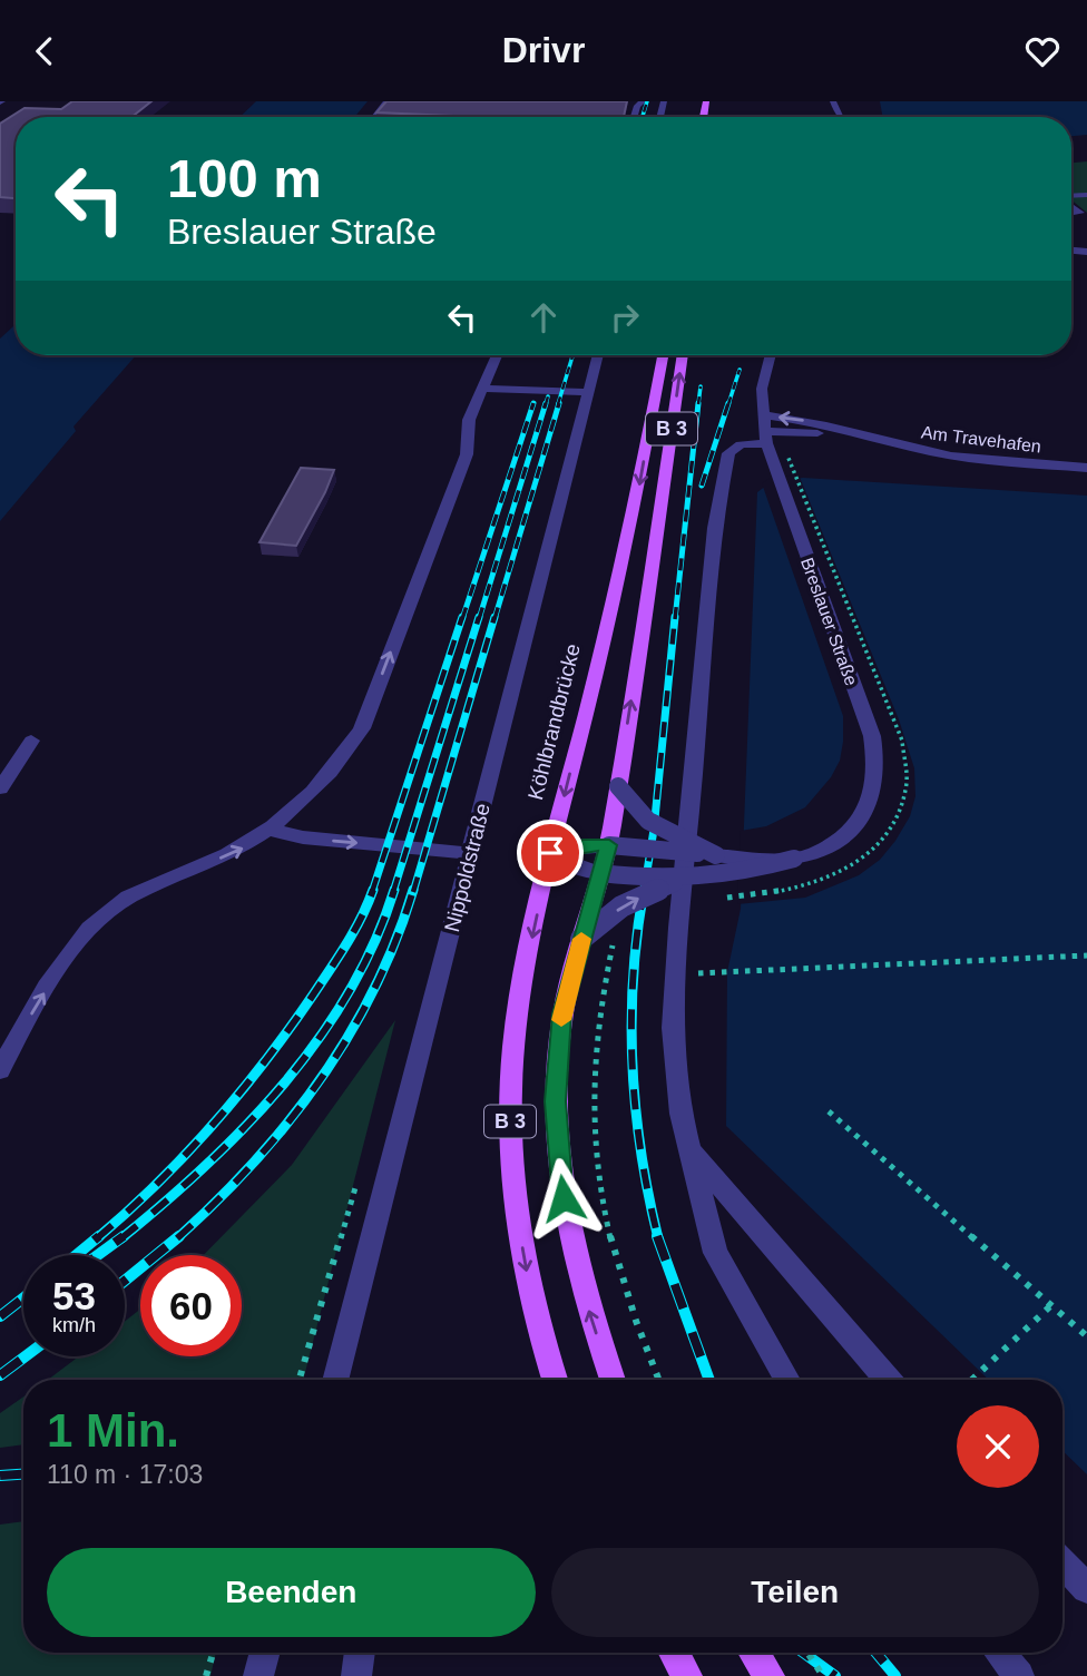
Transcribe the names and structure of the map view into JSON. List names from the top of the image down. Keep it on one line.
{"streets":{"main road":["B 3","Köhlbrandbrücke"],"street":["Am Travehafen","Breslauer Straße","Nippoldstraße"]},"crossings":[["B 3","Breslauer Straße"],["Am Travehafen","Breslauer Straße"],["Breslauer Straße","Köhlbrandbrücke"]],"page":{"header":"Drivr","turn":["100 m","Breslauer Straße"],"speed":"53 km/h","limit":"60","heading":["1 Min.","110 m · 17:03"],"buttons":["Beenden","Teilen"]}}
